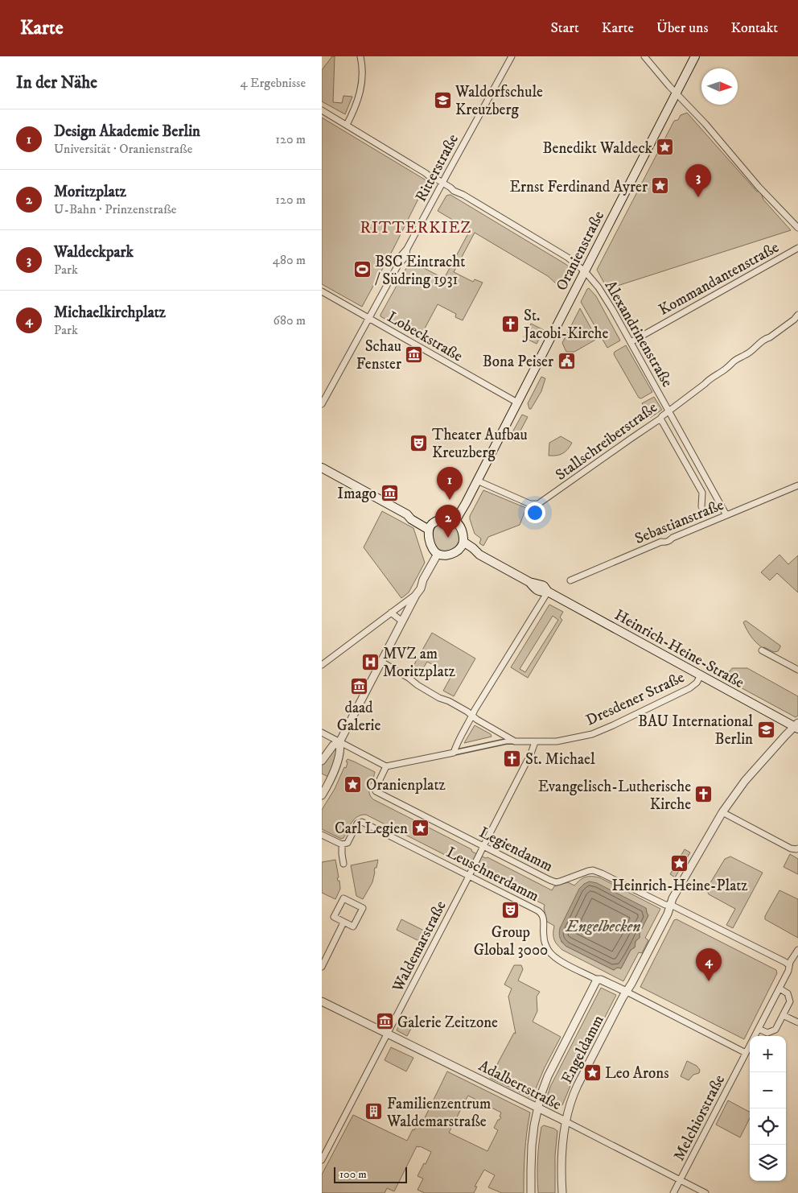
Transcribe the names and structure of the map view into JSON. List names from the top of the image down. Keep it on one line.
{"streets":{"main road":["Oranienstraße","Heinrich-Heine-Straße"],"street":["Ritterstraße","Kommandantenstraße","Alexandrinenstraße","Lobeckstraße","Stallschreiberstraße","Sebastianstraße","Dresdener Straße","Legiendamm","Leuschnerdamm","Waldemarstraße","Engeldamm","Adalbertstraße","Melchiorstraße"]},"crossings":[["Ritterstraße","Alexandrinenstraße"],["Ritterstraße","Lobeckstraße"],["Oranienstraße","Alexandrinenstraße"],["Oranienstraße","Lobeckstraße"],["Oranienstraße","Stallschreiberstraße"],["Oranienstraße","Heinrich-Heine-Straße"],["Kommandantenstraße","Alexandrinenstraße"],["Alexandrinenstraße","Stallschreiberstraße"],["Alexandrinenstraße","Sebastianstraße"],["Heinrich-Heine-Straße","Dresdener Straße"],["Dresdener Straße","Legiendamm"],["Dresdener Straße","Waldemarstraße"],["Legiendamm","Waldemarstraße"],["Legiendamm","Engeldamm"],["Legiendamm","Melchiorstraße"],["Leuschnerdamm","Waldemarstraße"],["Leuschnerdamm","Engeldamm"],["Waldemarstraße","Adalbertstraße"],["Engeldamm","Adalbertstraße"],["Adalbertstraße","Melchiorstraße"]],"districts":["RITTERKIEZ"],"water":["Engelbecken"],"places":{"school or university":["Waldorfschule Kreuzberg","BAU International Berlin"],"place":["Benedikt Waldeck","Ernst Ferdinand Ayrer","Oranienplatz","Carl Legien","Heinrich-Heine-Platz","Leo Arons"],"sports":["BSC Eintracht / Südring 1931"],"church":["St. Jacobi-Kirche","St. Michael","Evangelisch-Lutherische Kirche"],"museum":["Schau Fenster","Imago","daad Galerie","Galerie Zeitzone"],"public building":["Bona Peiser"],"theatre":["Theater Aufbau Kreuzberg","Group Global 3000"],"hospital":["MVZ am Moritzplatz"],"building":["Familienzentrum Waldemarstraße"]},"scale_bar":"100 m","north":"right","page":{"header":"Karte","nav":["Start","Karte","Über uns","Kontakt"],"heading":["In der Nähe","4 Ergebnisse"],"list":[{"mark":"1","name":"Design Akademie Berlin","note":"Universität · Oranienstraße","value":"120 m"},{"mark":"2","name":"Moritzplatz","note":"U-Bahn · Prinzenstraße","value":"120 m"},{"mark":"3","name":"Waldeckpark","note":"Park","value":"480 m"},{"mark":"4","name":"Michaelkirchplatz","note":"Park","value":"680 m"}],"pins":["3","1","2","4"],"map_buttons":["+","−"],"scale":"100 m"}}
